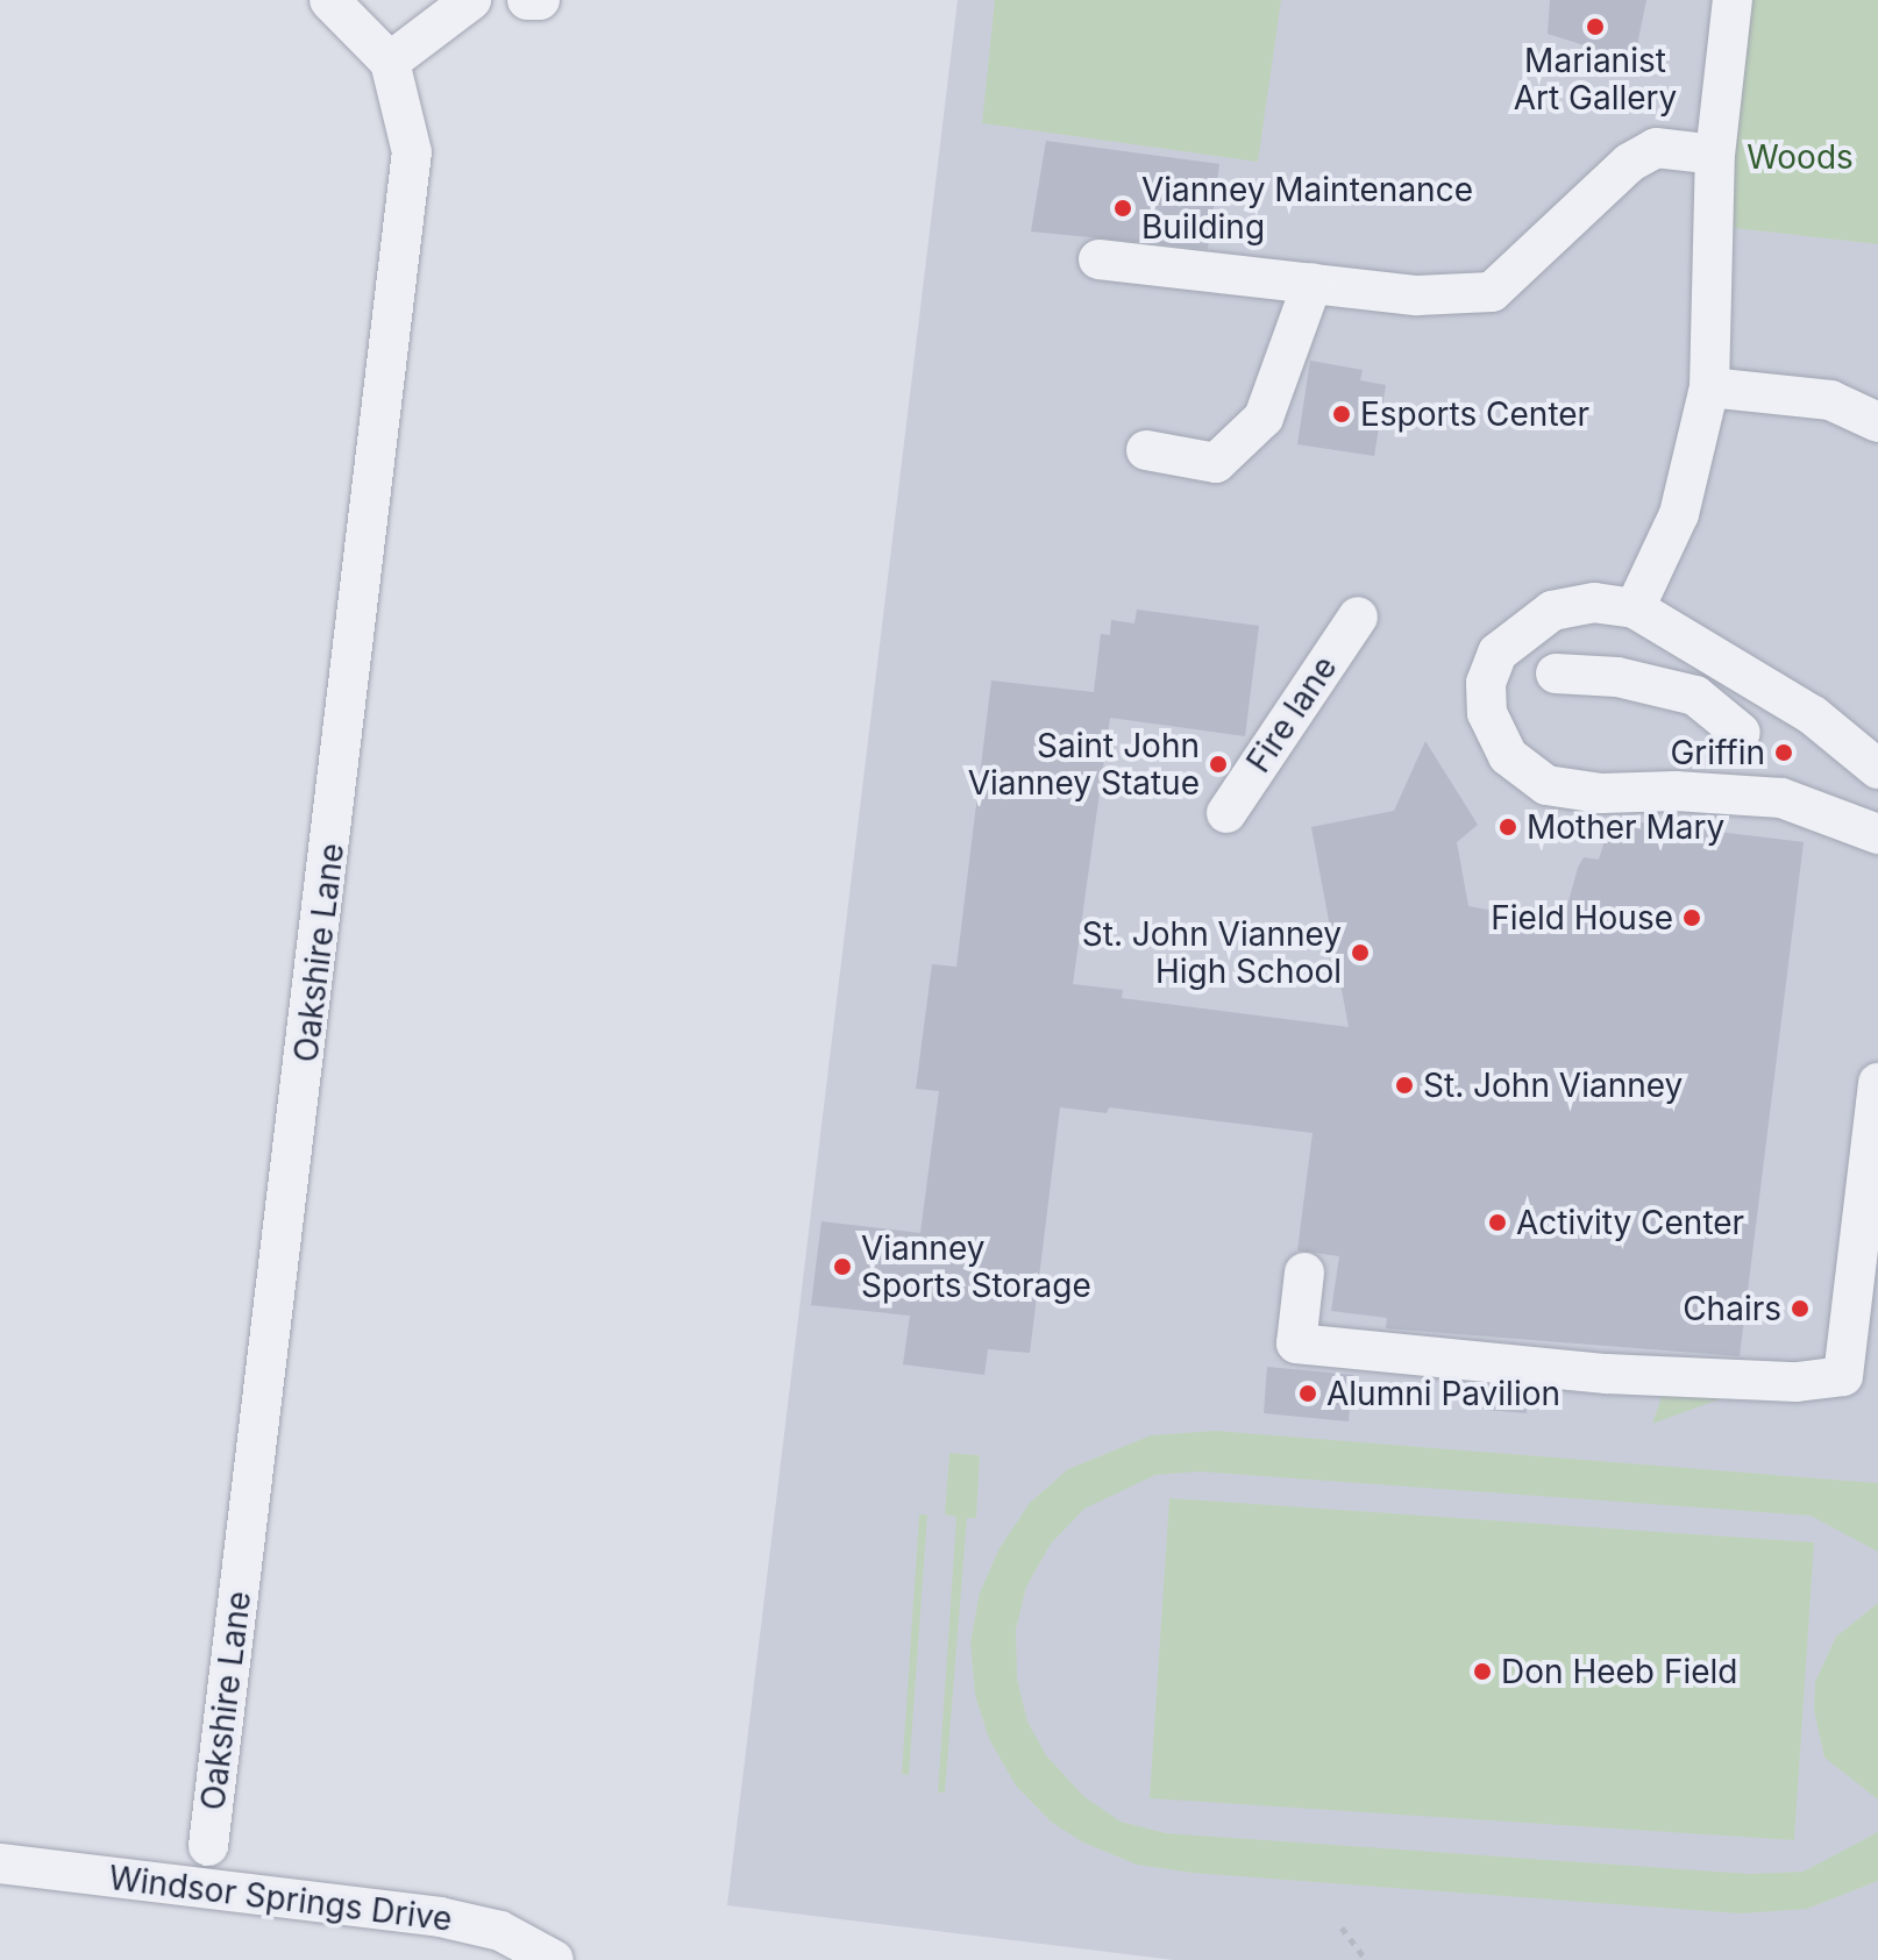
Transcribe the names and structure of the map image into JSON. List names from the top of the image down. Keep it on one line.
{"streets":{"street":["Fire lane","Oakshire Lane","Windsor Springs Drive"]},"parks":["Woods"],"places":["Marianist Art Gallery","Vianney Maintenance Building","Esports Center","Griffin","Saint John Vianney Statue","Mother Mary","Field House","St. John Vianney High School","St. John Vianney","Activity Center","Vianney Sports Storage","Chairs","Alumni Pavilion","Don Heeb Field"]}
